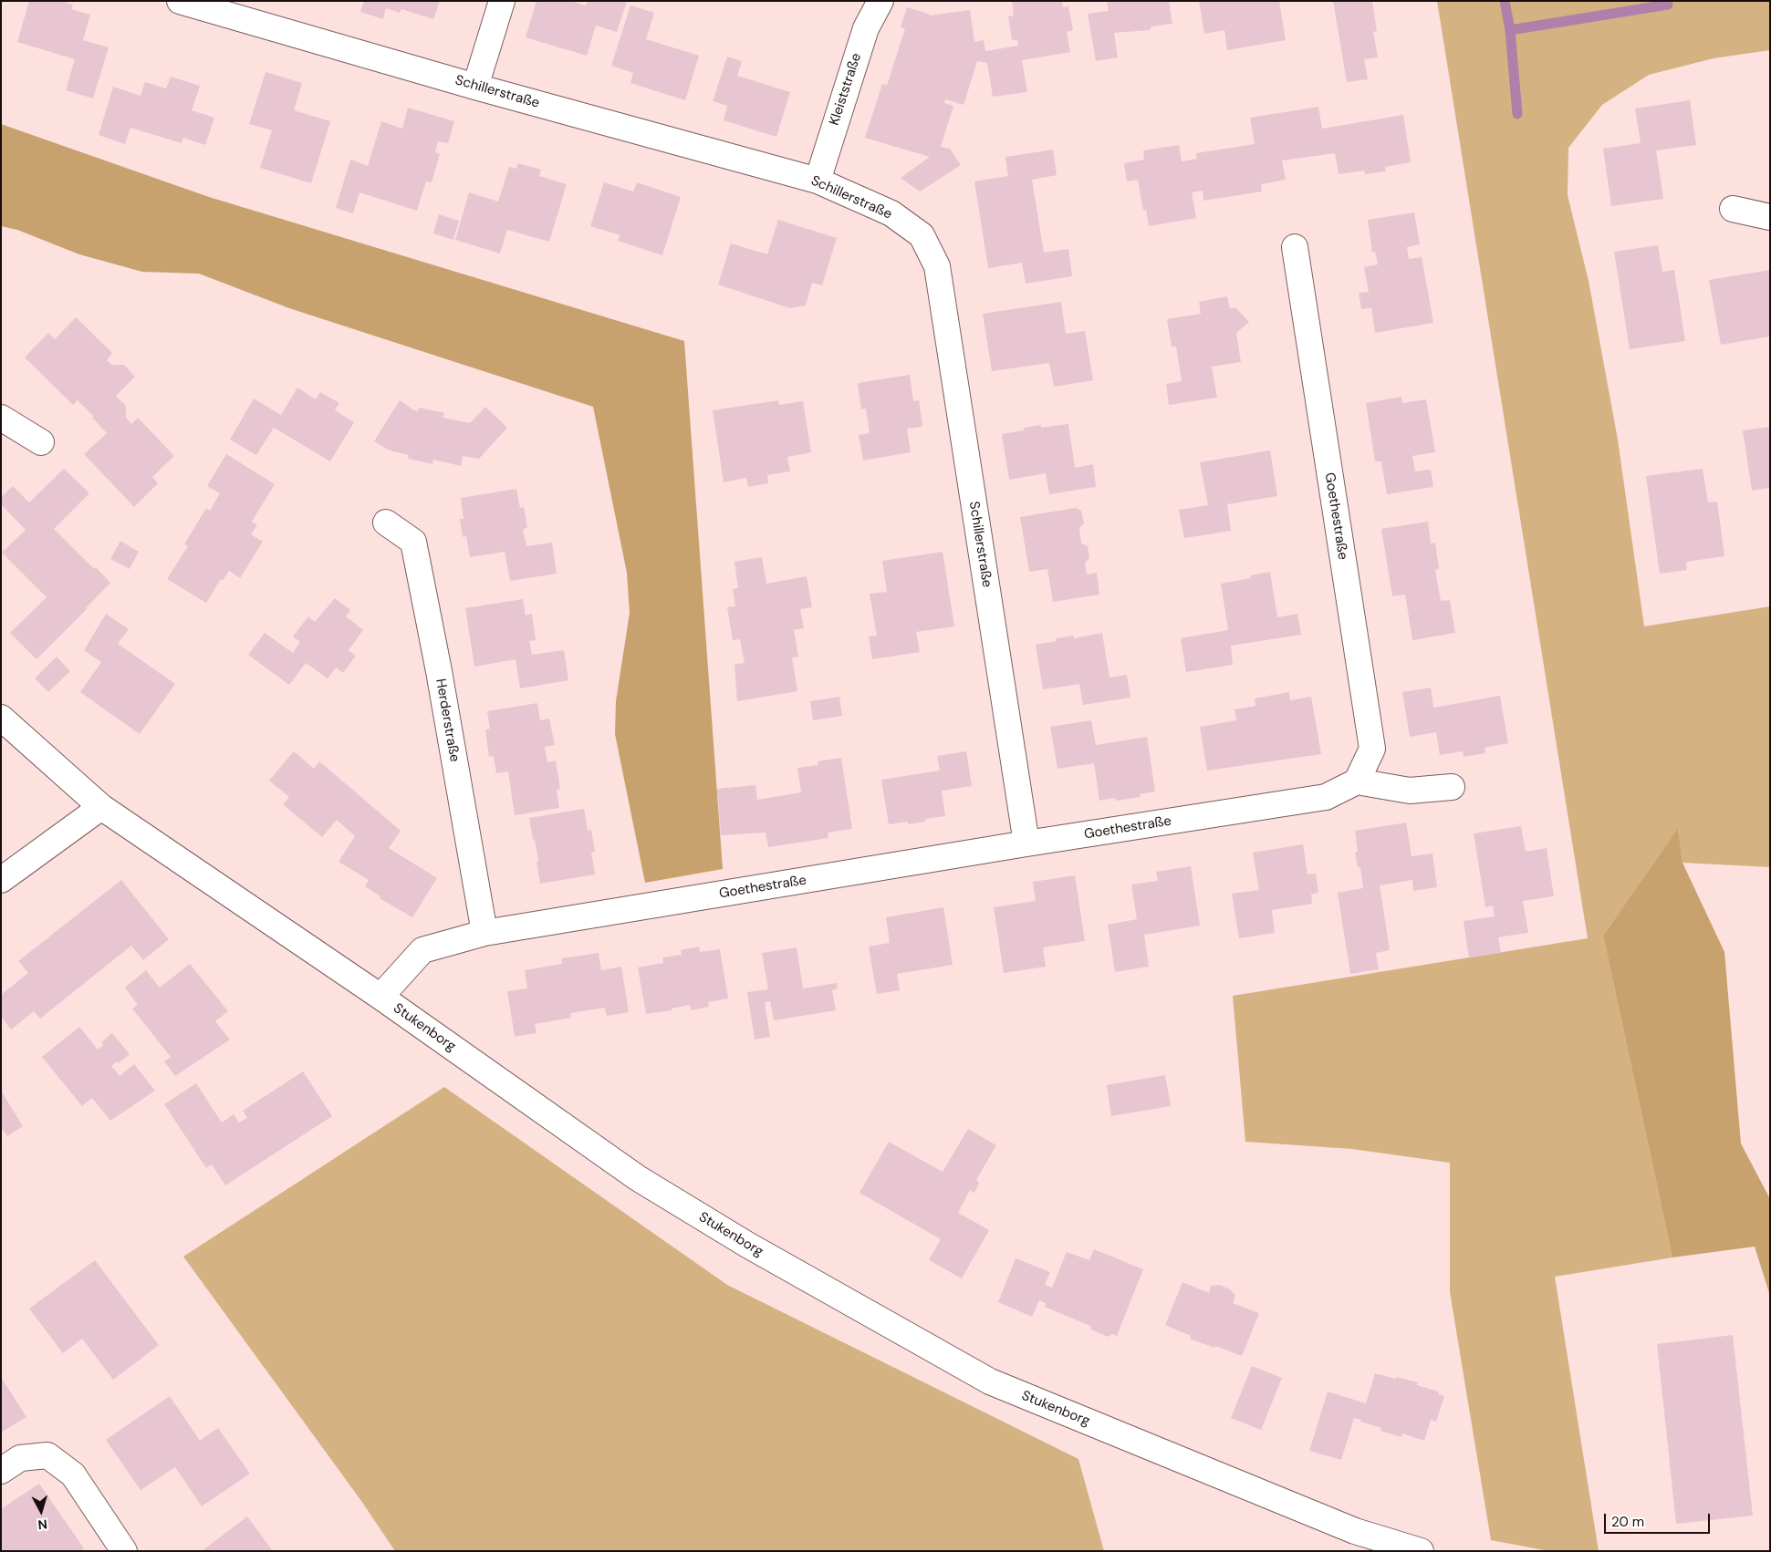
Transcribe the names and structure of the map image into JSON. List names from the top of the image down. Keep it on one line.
{"streets":{"street":["Kleiststraße","Schillerstraße","Goethestraße","Herderstraße","Stukenborg"]},"crossings":[["Kleiststraße","Schillerstraße"],["Schillerstraße","Goethestraße"],["Goethestraße","Herderstraße"],["Goethestraße","Stukenborg"]],"scale_bar":"20 m","north":"bottom"}
